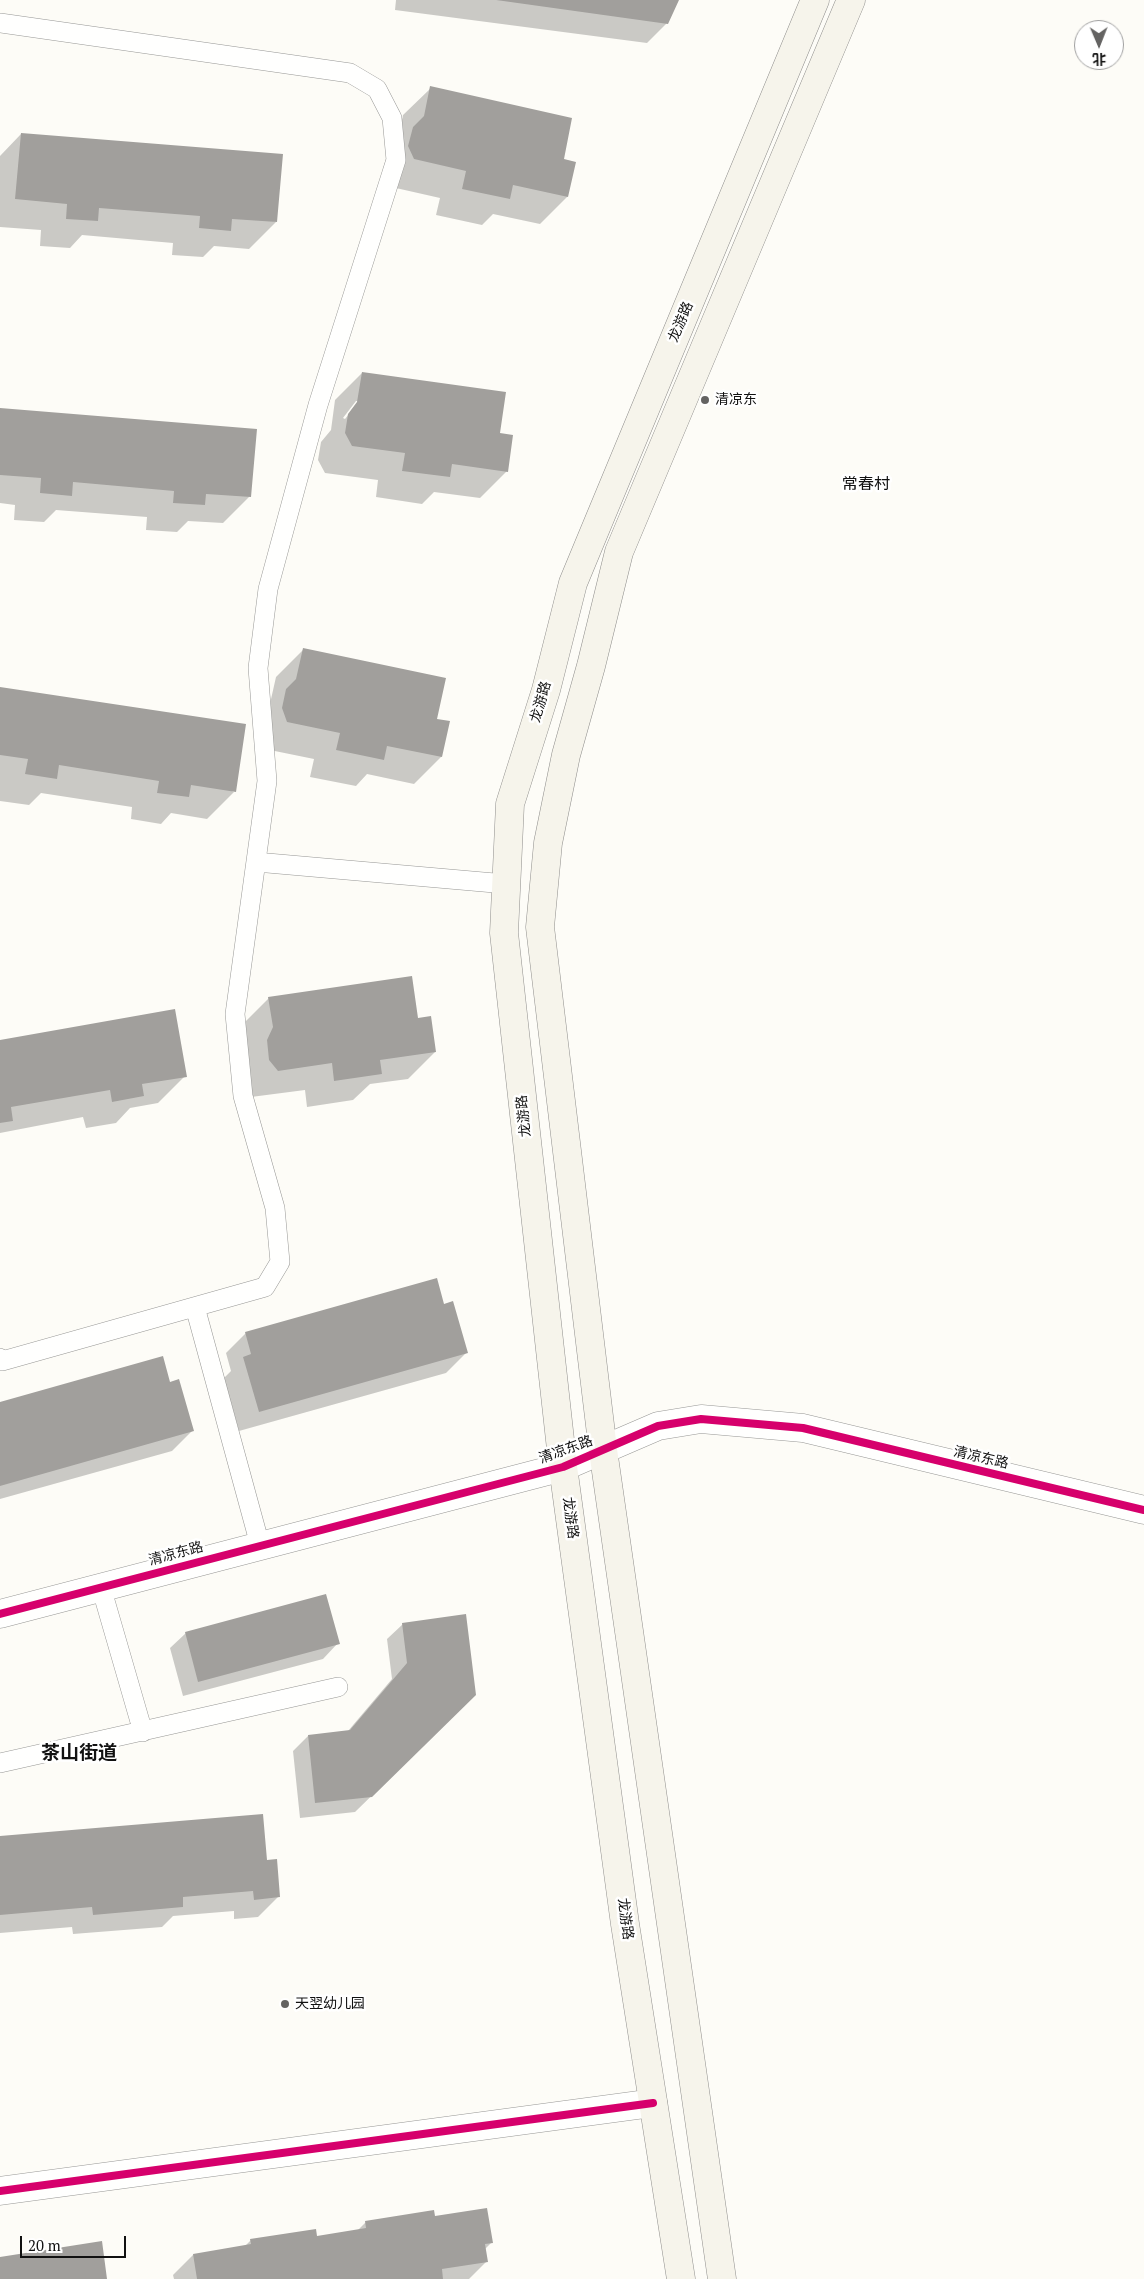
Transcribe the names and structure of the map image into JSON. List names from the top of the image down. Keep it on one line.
{"streets":{"main road":["龙游路"],"street":["清凉东路"]},"crossings":[["龙游路","清凉东路"]],"districts":["常春村","茶山街道"],"places":["清凉东","天翌幼儿园"],"scale_bar":"20 m","north":"bottom"}
